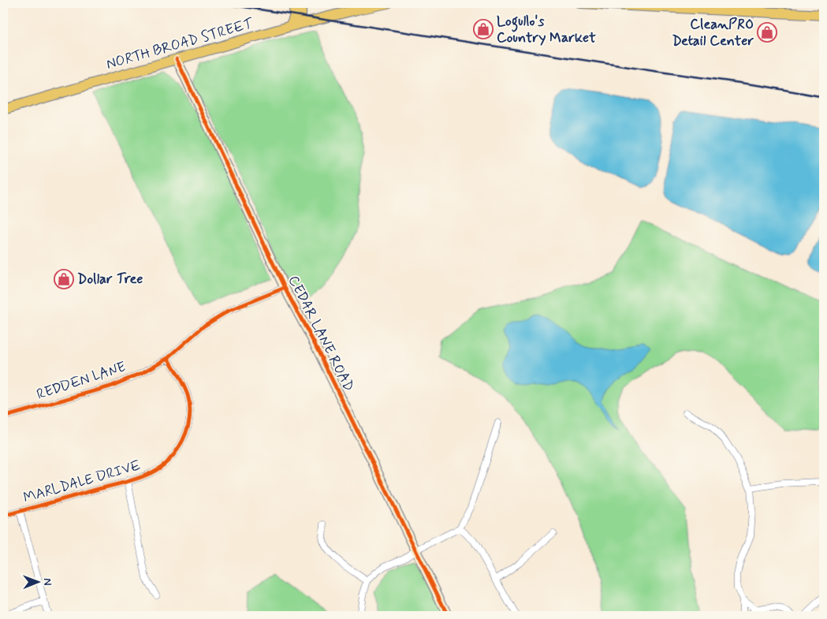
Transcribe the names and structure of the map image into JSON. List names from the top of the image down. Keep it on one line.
{"streets":{"main road":["NORTH BROAD STREET"],"street":["CEDAR LANE ROAD","REDDEN LANE","MARLDALE DRIVE"]},"crossings":[["NORTH BROAD STREET","CEDAR LANE ROAD"],["CEDAR LANE ROAD","REDDEN LANE"],["REDDEN LANE","MARLDALE DRIVE"]],"places":{"shop":["Logullo's Country Market","CleanPRO Detail Center","Dollar Tree"]},"north":"right"}
